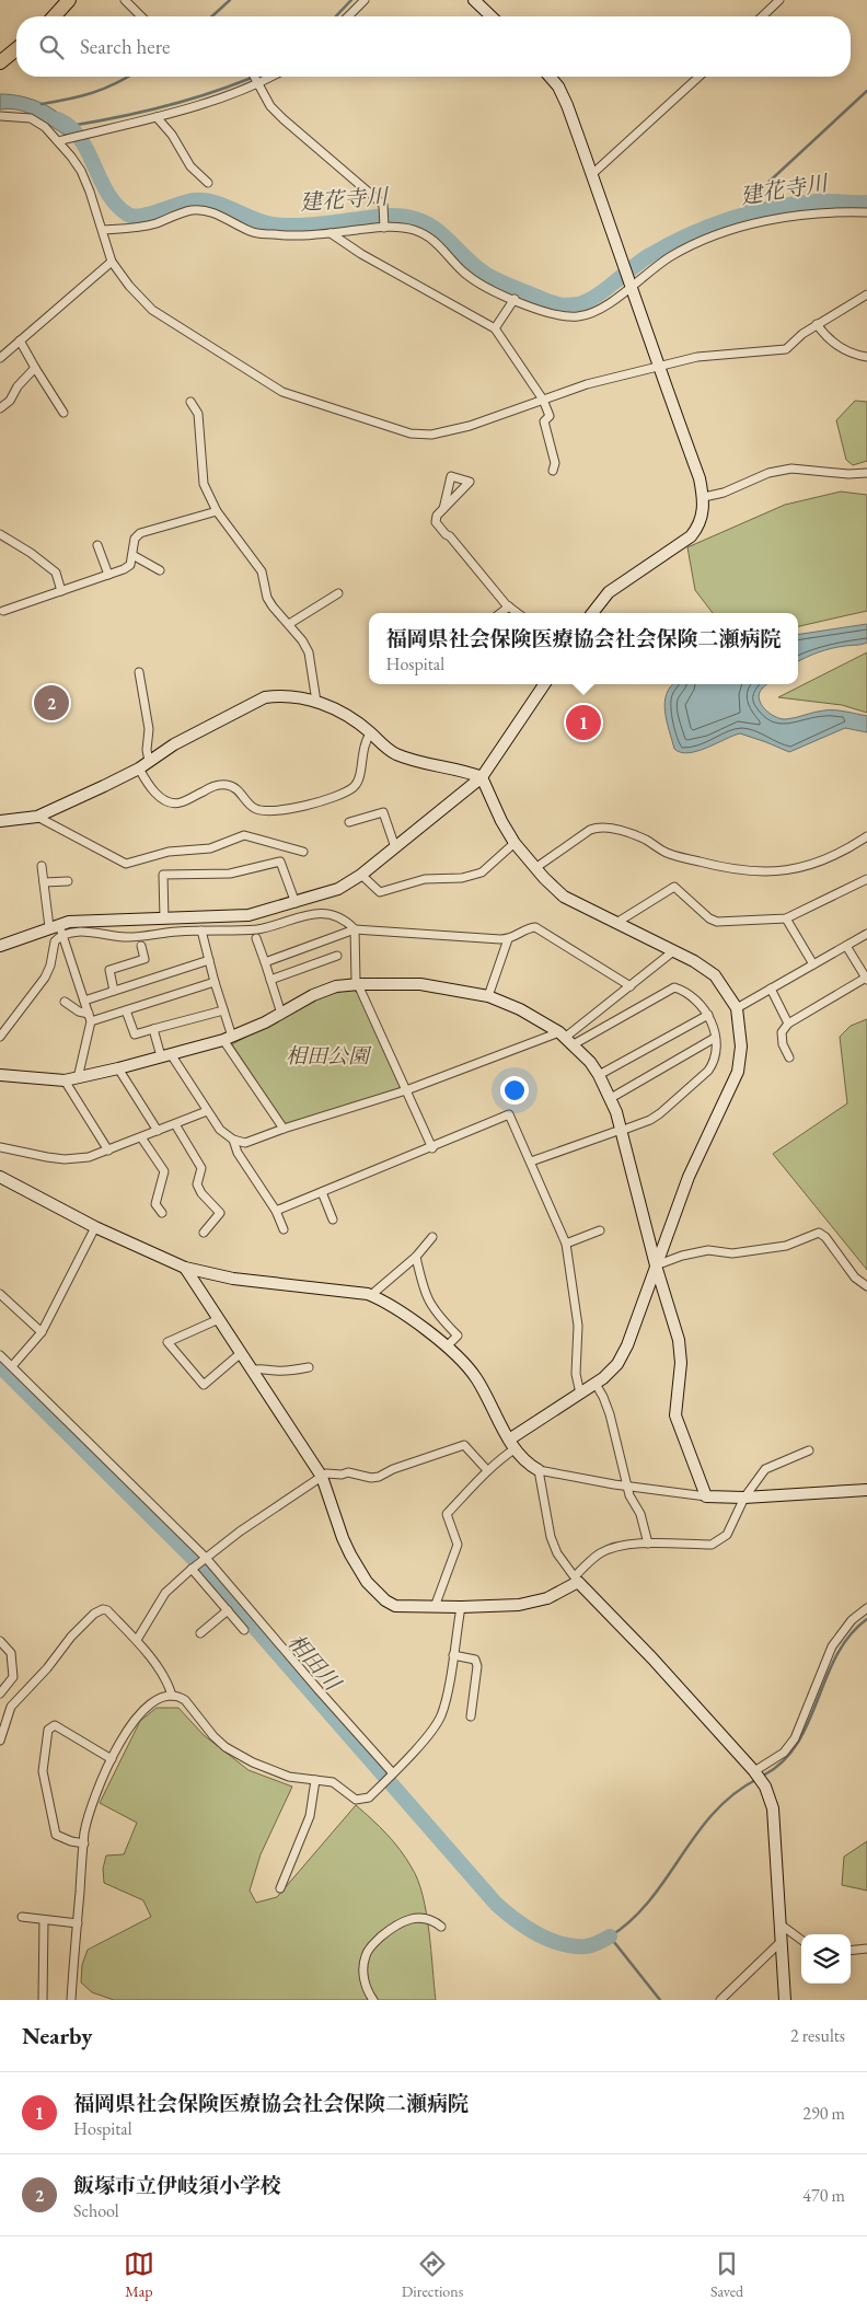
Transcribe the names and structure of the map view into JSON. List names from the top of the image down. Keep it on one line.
{"water":["建花寺川","相田川"],"parks":["相田公園"],"page":{"search":"Search here","popup":["福岡県社会保険医療協会社会保険二瀬病院","Hospital"],"pins":["2","1"],"heading":["Nearby","2 results"],"list":[{"mark":"1","name":"福岡県社会保険医療協会社会保険二瀬病院","note":"Hospital","value":"290 m"},{"mark":"2","name":"飯塚市立伊岐須小学校","note":"School","value":"470 m"}],"nav":["Map","Directions","Saved"]}}
